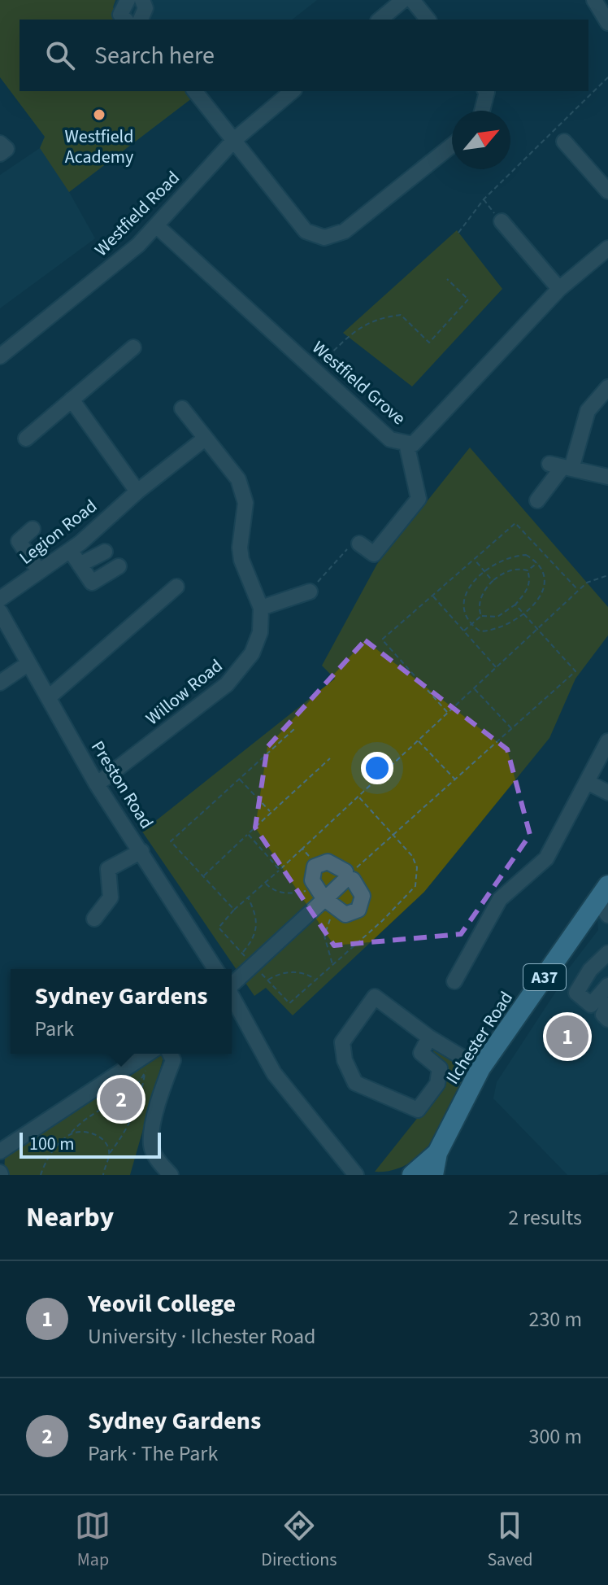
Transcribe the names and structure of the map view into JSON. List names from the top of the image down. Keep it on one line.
{"streets":{"highway":["A37","Ilchester Road"],"street":["Westfield Road","Westfield Grove","Legion Road","Willow Road","Preston Road"]},"crossings":[["Westfield Road","Westfield Grove"],["Legion Road","Willow Road"],["Willow Road","Preston Road"]],"places":["Westfield Academy"],"scale_bar":"100 m","north":"top right","page":{"search":"Search here","popup":["Sydney Gardens","Park"],"pins":["1","2"],"scale":"100 m","heading":["Nearby","2 results"],"list":[{"mark":"1","name":"Yeovil College","note":"University · Ilchester Road","value":"230 m"},{"mark":"2","name":"Sydney Gardens","note":"Park · The Park","value":"300 m"}],"nav":["Map","Directions","Saved"]}}
